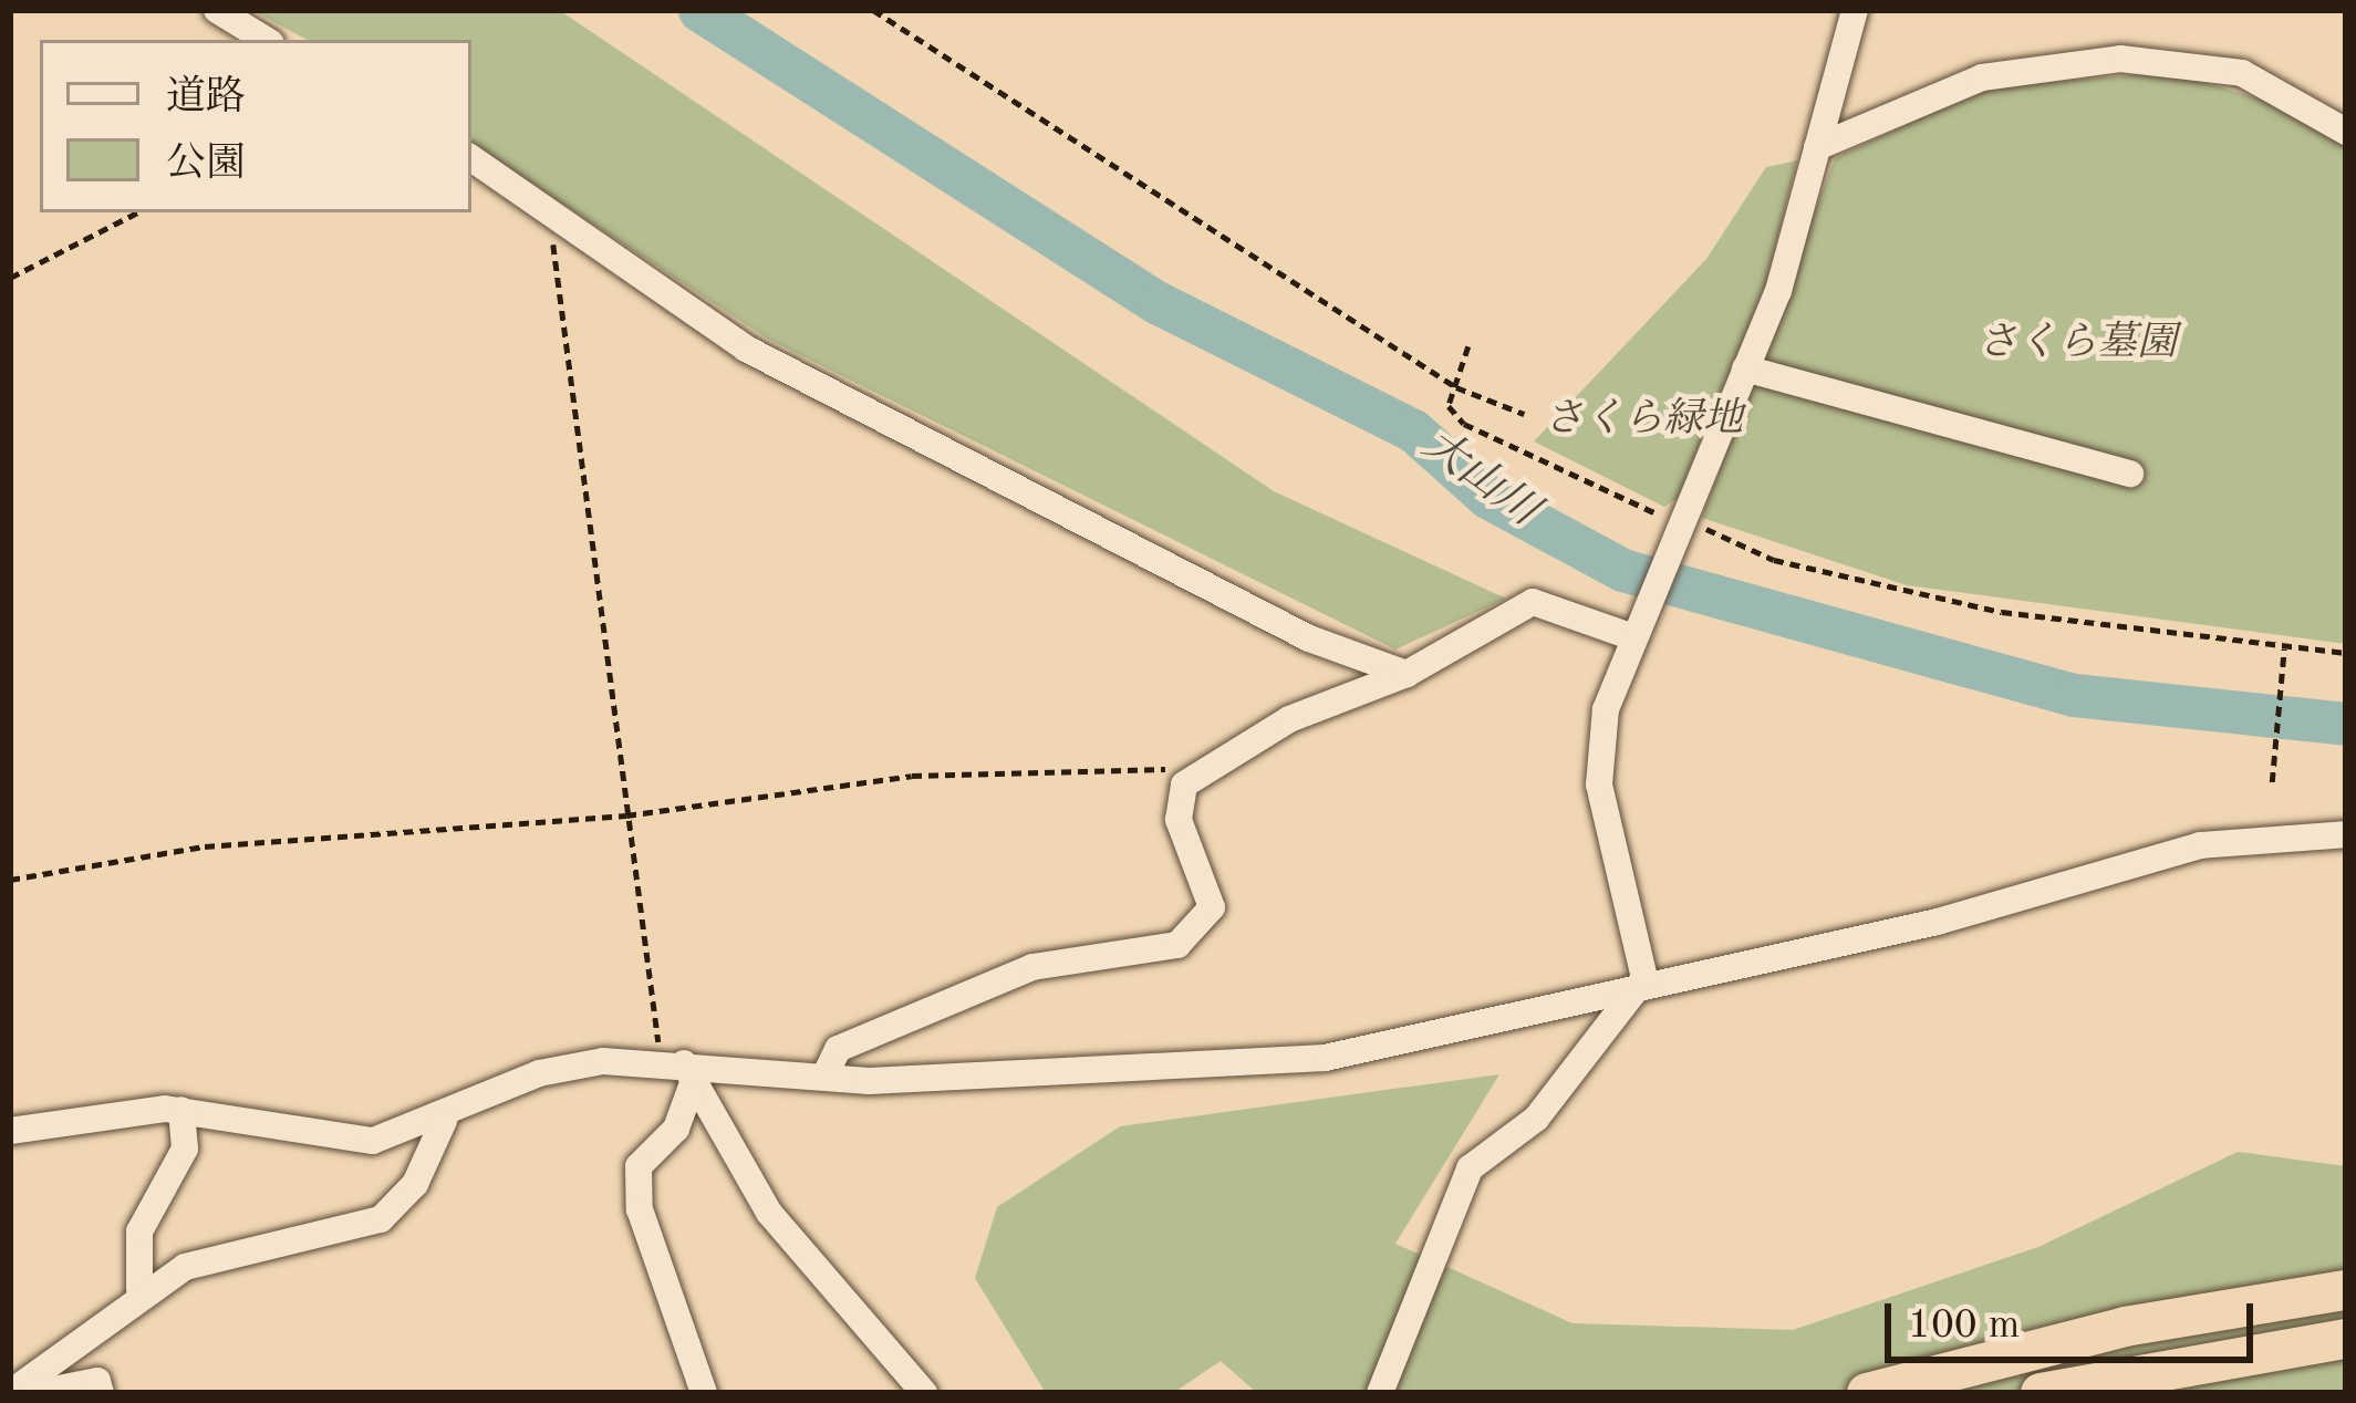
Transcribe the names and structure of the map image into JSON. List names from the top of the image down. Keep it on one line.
{"water":["大山川"],"parks":["さくら墓園","さくら緑地"],"legend":["道路","公園"],"scale_bar":"100 m"}
